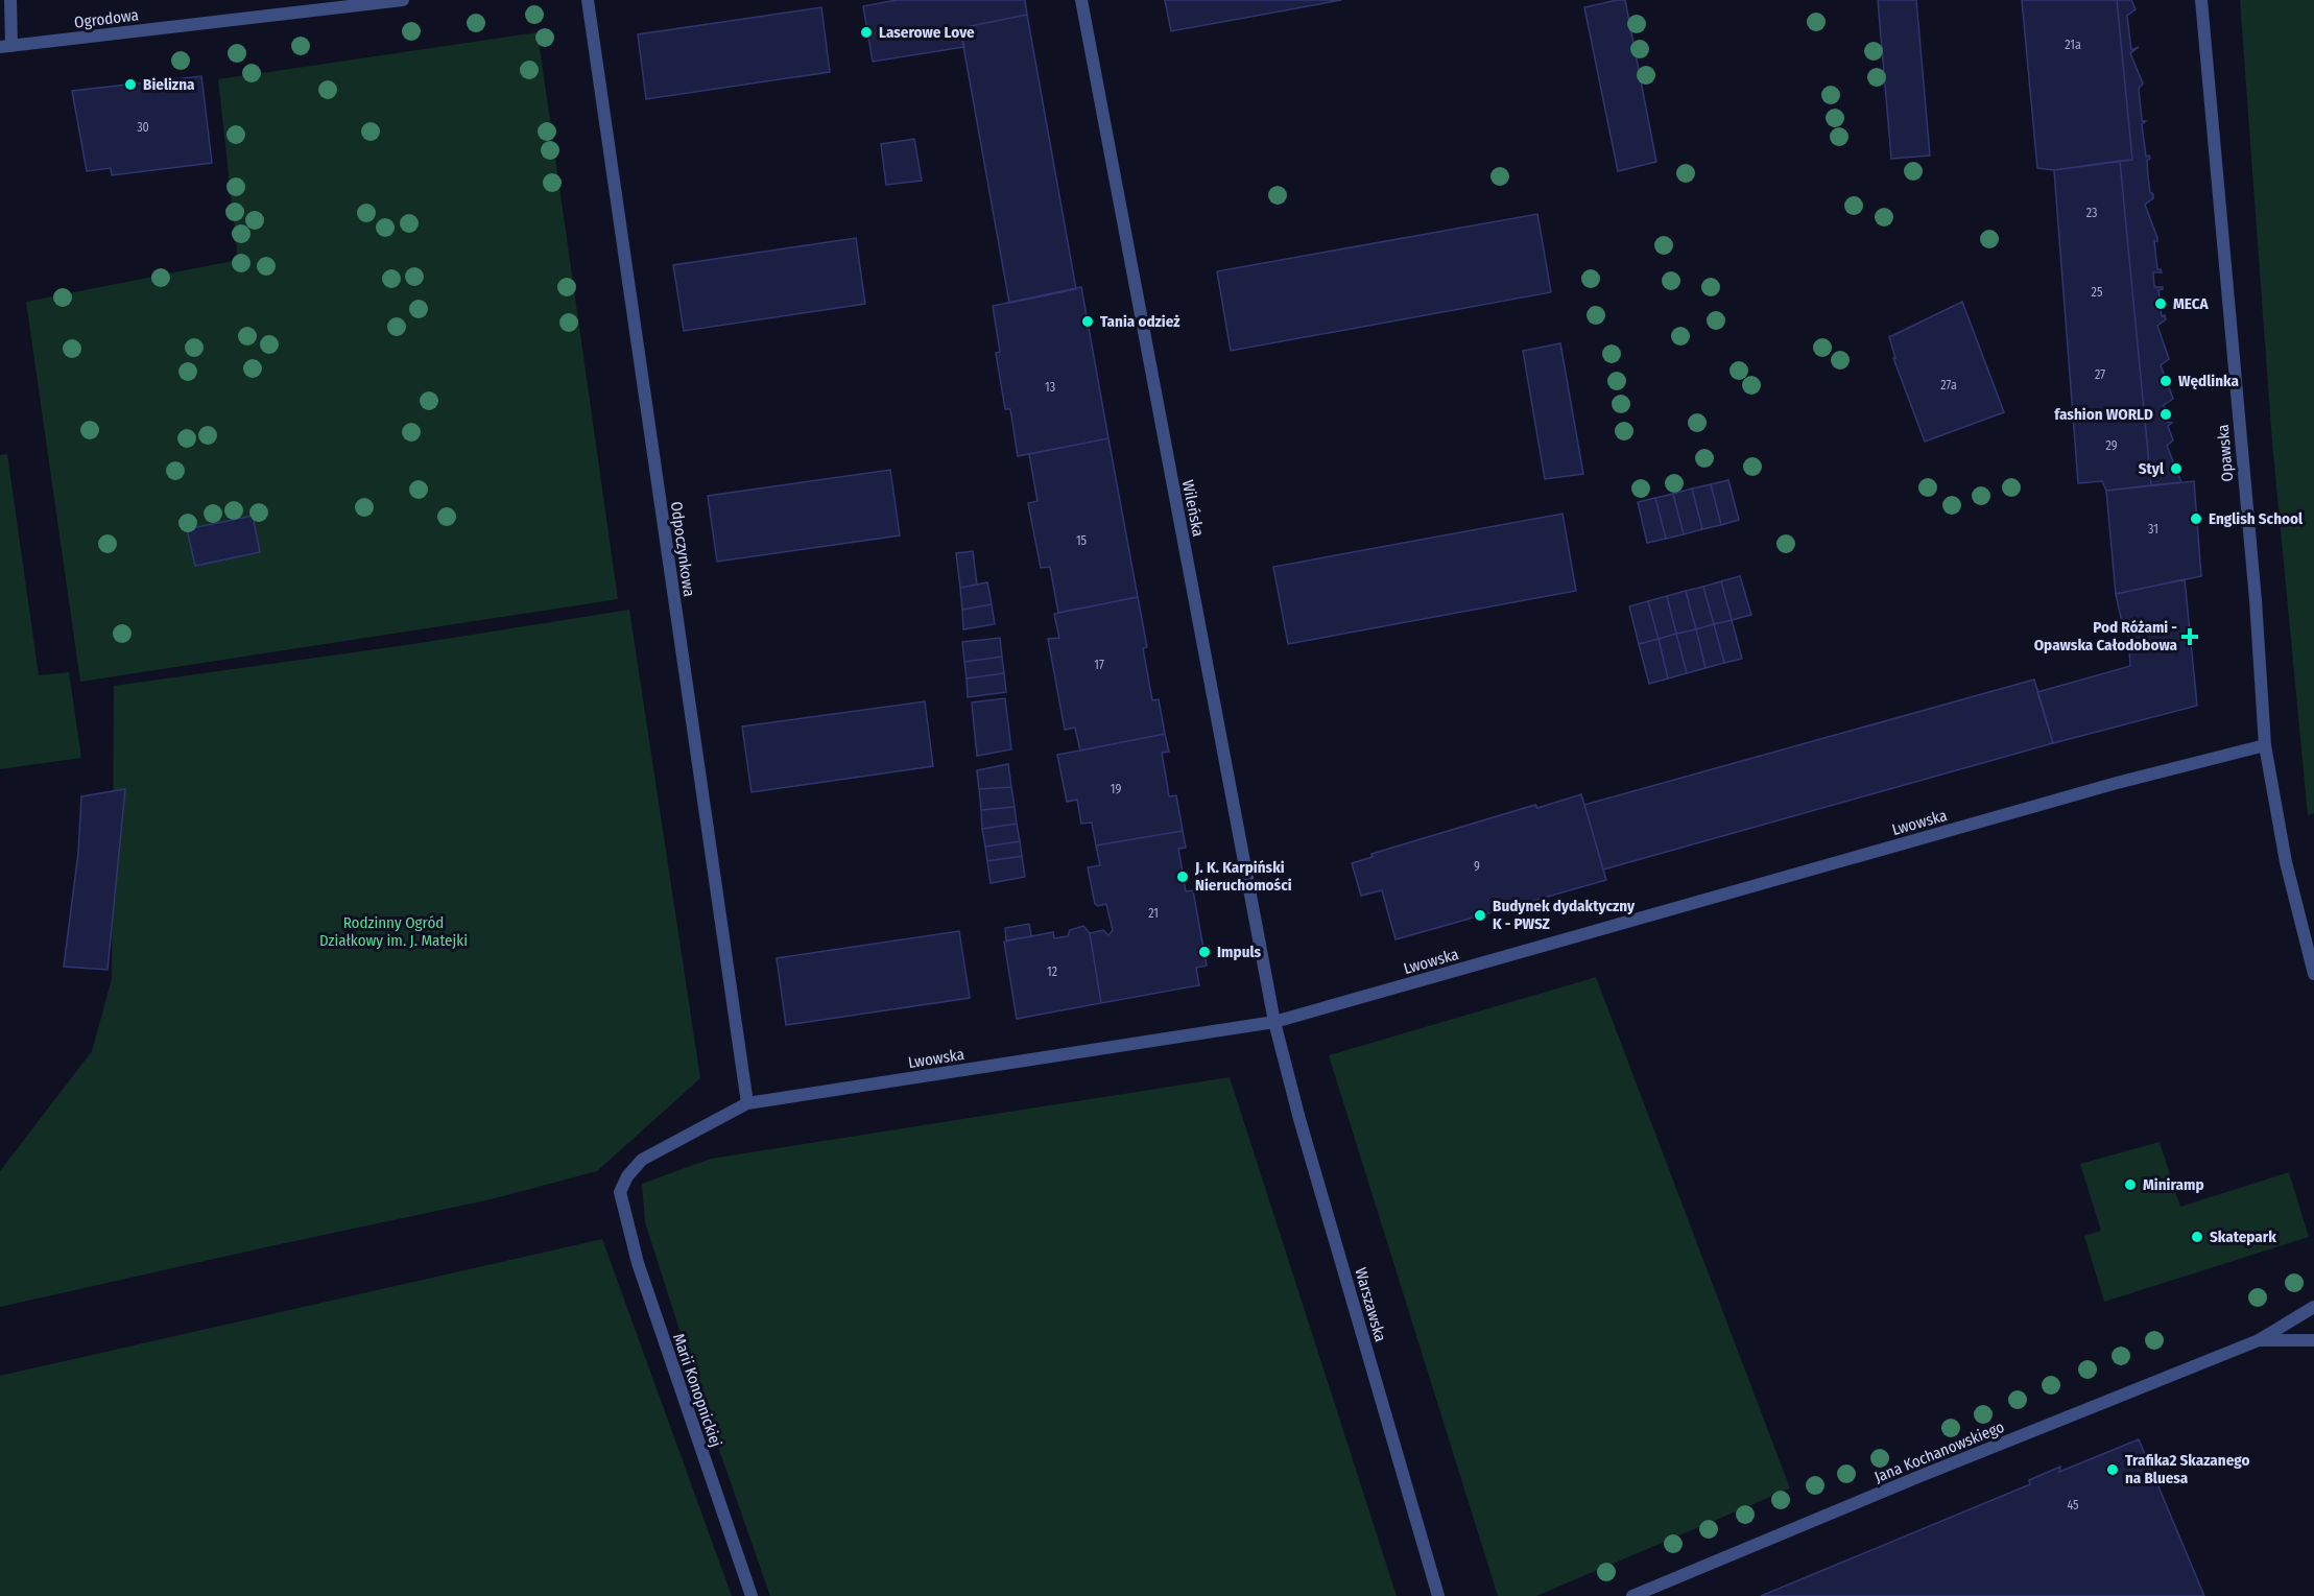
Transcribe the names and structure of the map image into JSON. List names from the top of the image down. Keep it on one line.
{"streets":{"street":["Ogrodowa","Opawska","Wileńska","Odpoczynkowa","Lwowska","Warszawska","Marii Konopnickiej","Jana Kochanowskiego"]},"crossings":[["Opawska","Lwowska"],["Wileńska","Lwowska"],["Wileńska","Warszawska"],["Odpoczynkowa","Lwowska"],["Lwowska","Warszawska"],["Lwowska","Marii Konopnickiej"]],"parks":["Rodzinny Ogród Działkowy im. J. Matejki"],"places":{"other":["Laserowe Love","Bielizna","MECA","Tania odzież","Wędlinka","fashion WORLD","Styl","English School","J. K. Karpiński Nieruchomości","Budynek dydaktyczny K - PWSZ","Impuls","Miniramp","Skatepark","Trafika2 Skazanego na Bluesa"],"health":["Pod Różami - Opawska Całodobowa"]},"house_numbers":["21a","30","23","25","27","27a","13","29","31","15","17","19","9","21","12","45"]}
